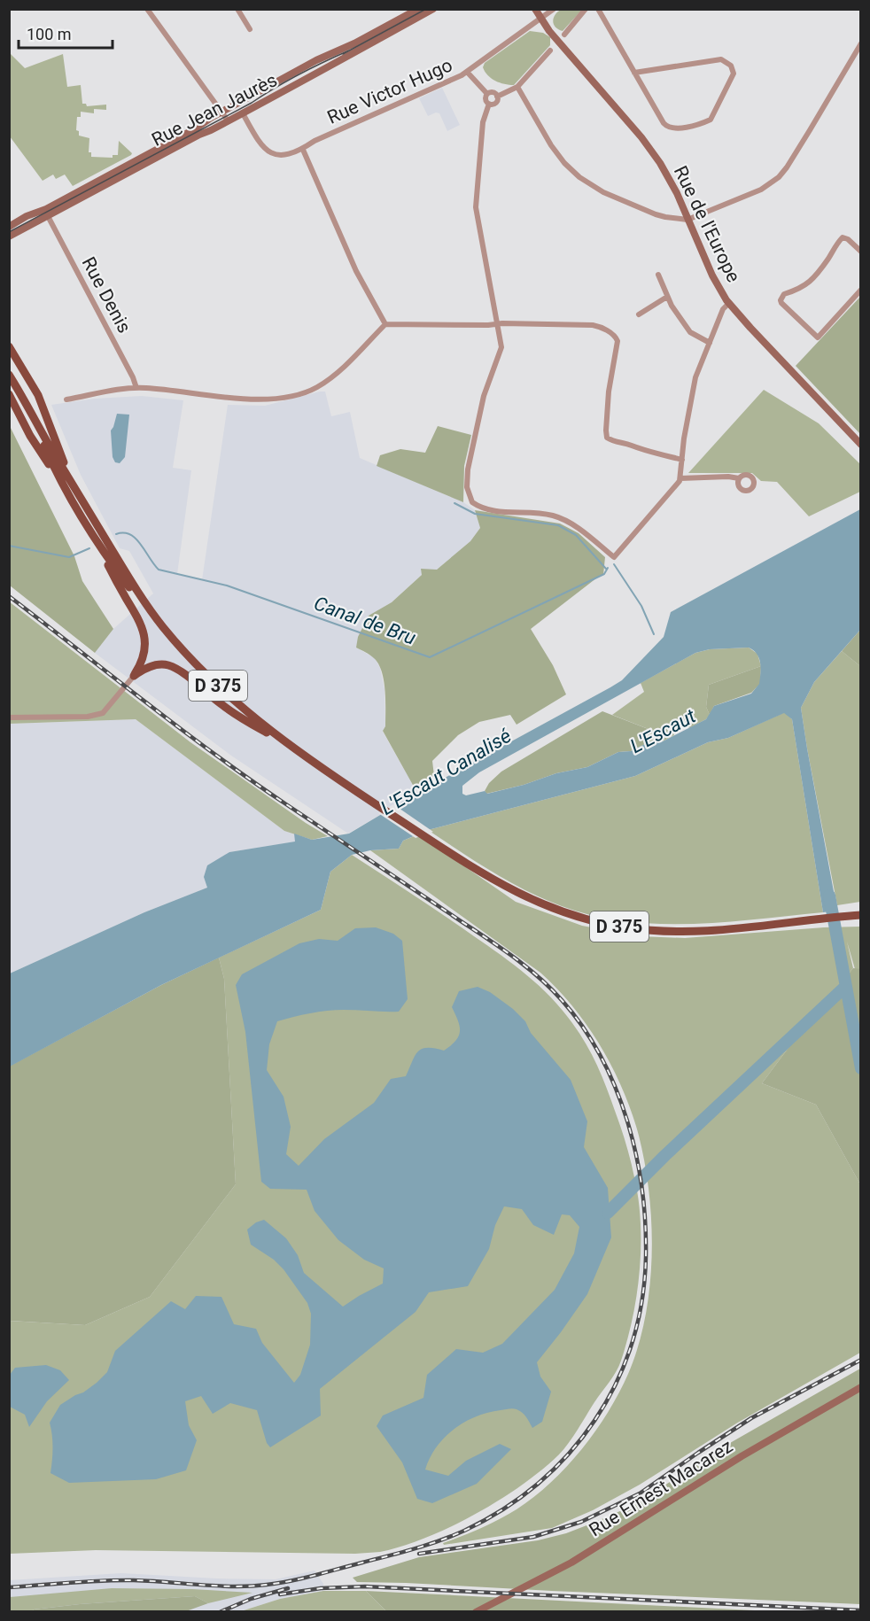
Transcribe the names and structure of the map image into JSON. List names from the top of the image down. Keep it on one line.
{"streets":{"main road":["Rue Jean Jaurès","Rue de l'Europe","D 375","Rue Ernest Macarez"],"street":["Rue Victor Hugo","Rue Denis"]},"crossings":[["Rue Victor Hugo","Rue Jean Jaurès"],["Rue Victor Hugo","Rue de l'Europe"],["Rue Jean Jaurès","Rue Denis"]],"water":["Canal de Bru","L'Escaut","L'Escaut Canalisé"],"scale_bar":"100 m"}
